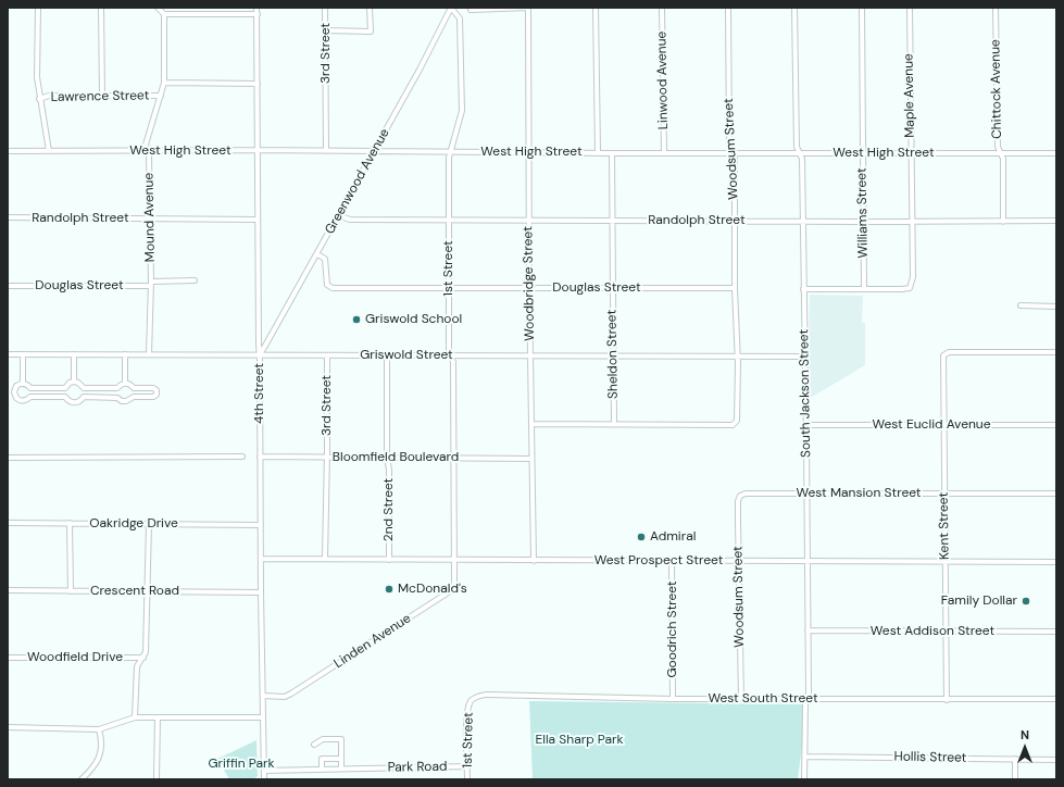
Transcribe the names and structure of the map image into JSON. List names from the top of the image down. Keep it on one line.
{"streets":{"street":["3rd Street","Linwood Avenue","Chittock Avenue","Maple Avenue","Lawrence Street","Woodsum Street","West High Street","Greenwood Avenue","Williams Street","Mound Avenue","Randolph Street","1st Street","Woodbridge Street","Douglas Street","Sheldon Street","Griswold Street","4th Street","South Jackson Street","West Euclid Avenue","Bloomfield Boulevard","West Mansion Street","2nd Street","Oakridge Drive","Kent Street","West Prospect Street","Crescent Road","Goodrich Street","West Addison Street","Linden Avenue","Woodfield Drive","West South Street","Hollis Street","Park Road"]},"crossings":[["3rd Street","West High Street"],["3rd Street","Griswold Street"],["3rd Street","Bloomfield Boulevard"],["3rd Street","West Prospect Street"],["Linwood Avenue","West High Street"],["Chittock Avenue","West High Street"],["Chittock Avenue","Randolph Street"],["Maple Avenue","West High Street"],["Maple Avenue","Williams Street"],["Maple Avenue","Randolph Street"],["Lawrence Street","Mound Avenue"],["Lawrence Street","4th Street"],["Woodsum Street","West High Street"],["Woodsum Street","Randolph Street"],["Woodsum Street","Douglas Street"],["Woodsum Street","Sheldon Street"],["Woodsum Street","Griswold Street"],["Woodsum Street","West Mansion Street"],["Woodsum Street","West Prospect Street"],["Woodsum Street","West South Street"],["West High Street","Greenwood Avenue"],["West High Street","Williams Street"],["West High Street","Mound Avenue"],["West High Street","1st Street"],["West High Street","Woodbridge Street"],["West High Street","Sheldon Street"],["West High Street","4th Street"],["West High Street","South Jackson Street"],["Greenwood Avenue","Randolph Street"],["Greenwood Avenue","1st Street"],["Greenwood Avenue","Douglas Street"],["Greenwood Avenue","Griswold Street"],["Greenwood Avenue","4th Street"],["Williams Street","Randolph Street"],["Mound Avenue","Randolph Street"],["Mound Avenue","Douglas Street"],["Mound Avenue","Griswold Street"],["Randolph Street","1st Street"],["Randolph Street","Woodbridge Street"],["Randolph Street","Sheldon Street"],["Randolph Street","4th Street"],["Randolph Street","South Jackson Street"],["1st Street","Douglas Street"],["1st Street","Griswold Street"],["1st Street","Bloomfield Boulevard"],["1st Street","West Prospect Street"],["1st Street","Linden Avenue"],["1st Street","West South Street"],["1st Street","Park Road"],["Woodbridge Street","Douglas Street"],["Woodbridge Street","Griswold Street"],["Woodbridge Street","Bloomfield Boulevard"],["Woodbridge Street","West Prospect Street"],["Douglas Street","Sheldon Street"],["Sheldon Street","Griswold Street"],["Griswold Street","4th Street"],["Griswold Street","South Jackson Street"],["Griswold Street","2nd Street"],["4th Street","Bloomfield Boulevard"],["4th Street","Oakridge Drive"],["4th Street","West Prospect Street"],["4th Street","Crescent Road"],["4th Street","Linden Avenue"],["4th Street","Park Road"],["South Jackson Street","West Euclid Avenue"],["South Jackson Street","West Mansion Street"],["South Jackson Street","West Prospect Street"],["South Jackson Street","West Addison Street"],["South Jackson Street","West South Street"],["South Jackson Street","Hollis Street"],["West Euclid Avenue","Kent Street"],["Bloomfield Boulevard","2nd Street"],["West Mansion Street","Kent Street"],["2nd Street","West Prospect Street"],["Kent Street","West Prospect Street"],["Kent Street","West Addison Street"],["Kent Street","West South Street"],["West Prospect Street","Goodrich Street"],["West Prospect Street","Linden Avenue"],["Goodrich Street","West South Street"]],"parks":["Ella Sharp Park","Griffin Park"],"places":["Griswold School","Admiral","McDonald's","Family Dollar"],"north":"top"}
